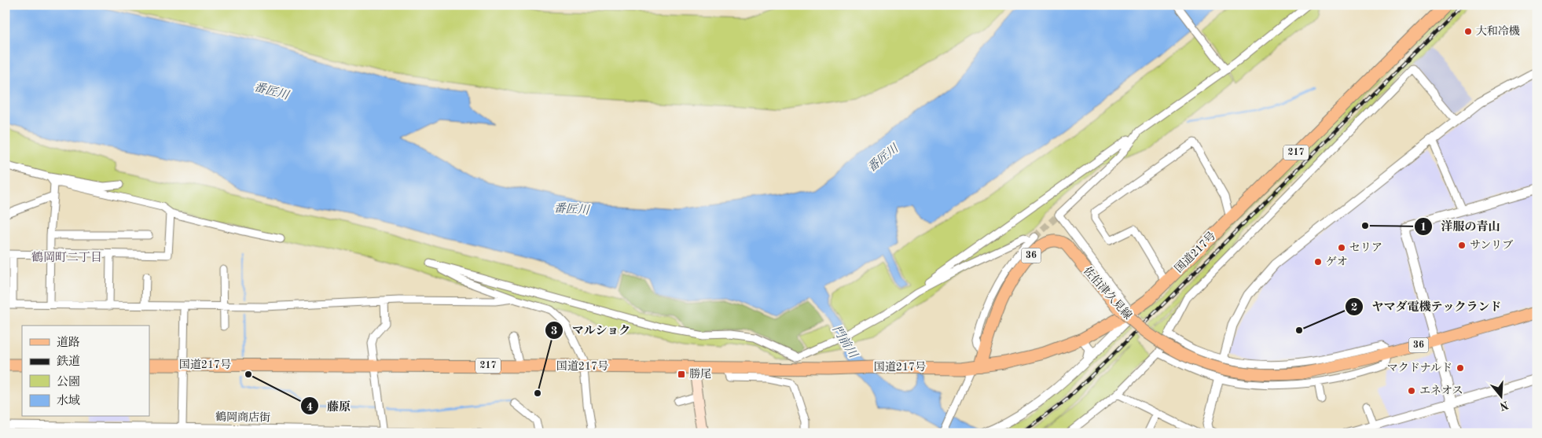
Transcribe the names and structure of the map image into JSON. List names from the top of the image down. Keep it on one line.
{"streets":{"highway":["217","国道217号"],"main road":["36","佐伯津久見線"],"street":["鶴岡商店街"]},"crossings":[["国道217号","佐伯津久見線"]],"districts":["鶴岡町二丁目"],"water":["番匠川","門前川"],"places":{"other":["大和冷機","洋服の青山","サンリブ","セリア","ゲオ","ヤマダ電機テックランド","マクドナルド","藤原","エネオス","マルショク"],"transit":["勝尾"]},"legend":["道路","鉄道","公園","水域"],"north":"bottom"}
